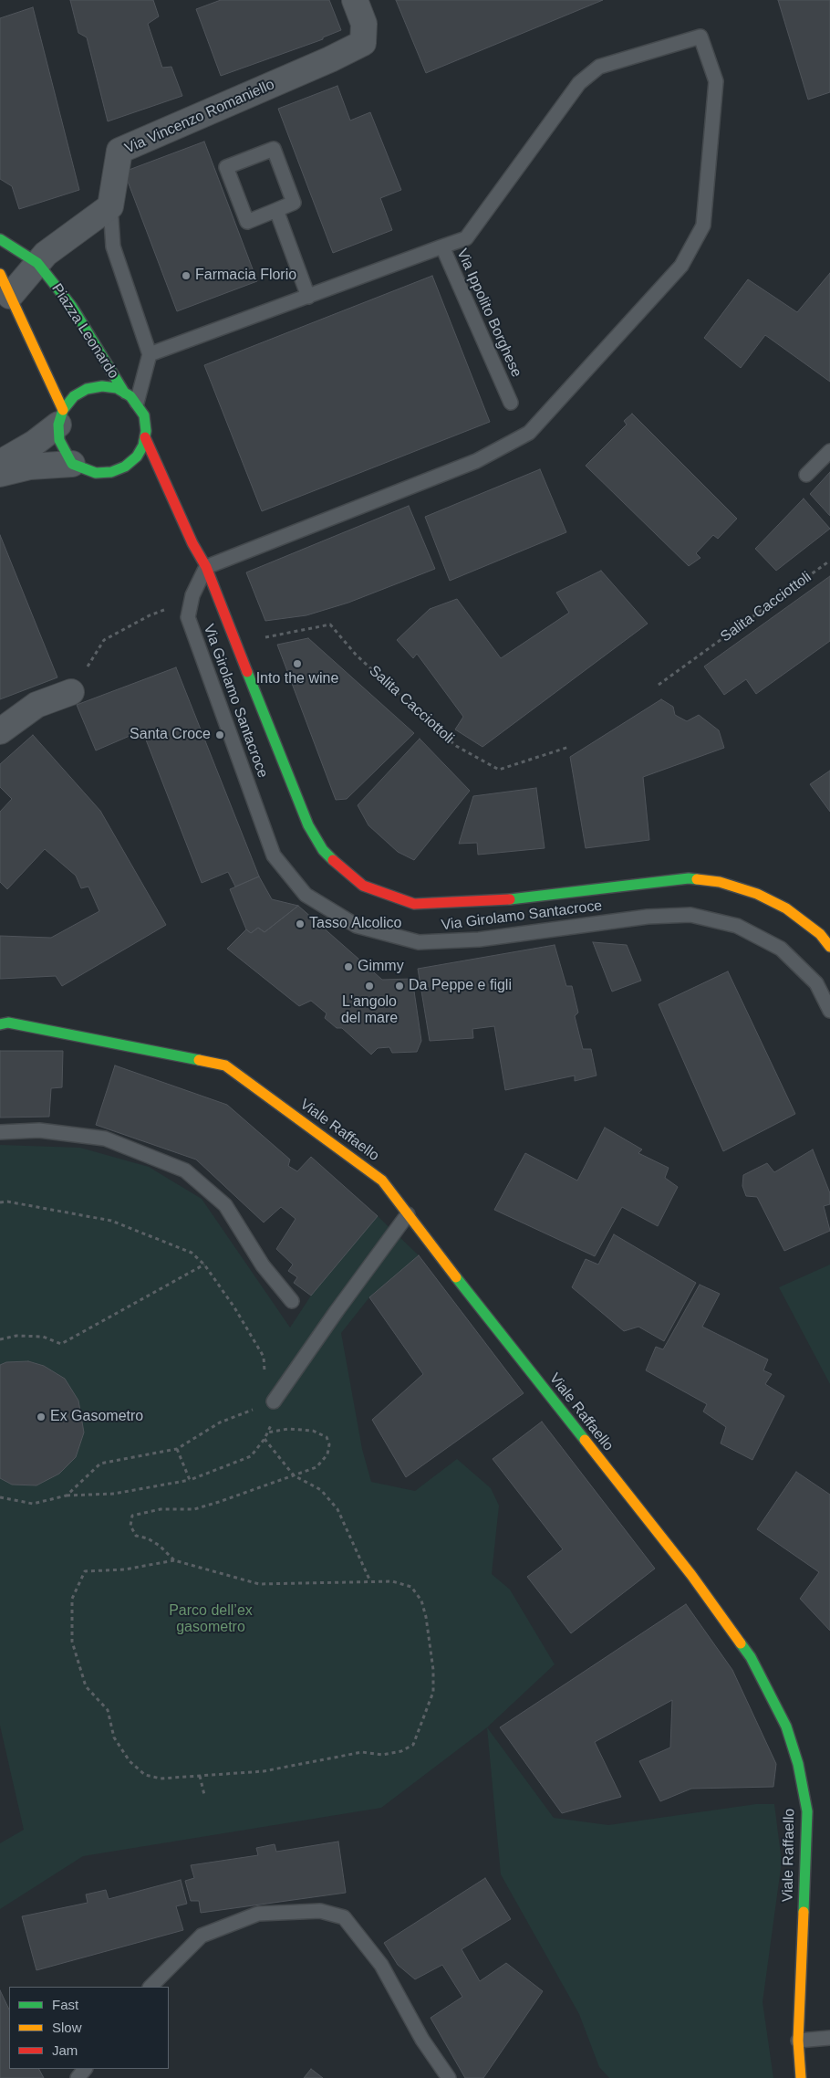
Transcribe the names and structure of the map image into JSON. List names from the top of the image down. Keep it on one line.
{"streets":{"street":["Via Vincenzo Romaniello","Piazza Leonardo","Via Girolamo Santacroce","Viale Raffaello"],"lane":["Via Ippolito Borghese"],"path":["Salita Cacciottoli"]},"crossings":[["Piazza Leonardo","Via Girolamo Santacroce"]],"parks":["Parco dell’ex gasometro"],"places":["Farmacia Florio","Into the wine","Santa Croce","Tasso Alcolico","Gimmy","L'angolo del mare","Da Peppe e figli","Ex Gasometro"],"legend":["Fast","Slow","Jam"]}
